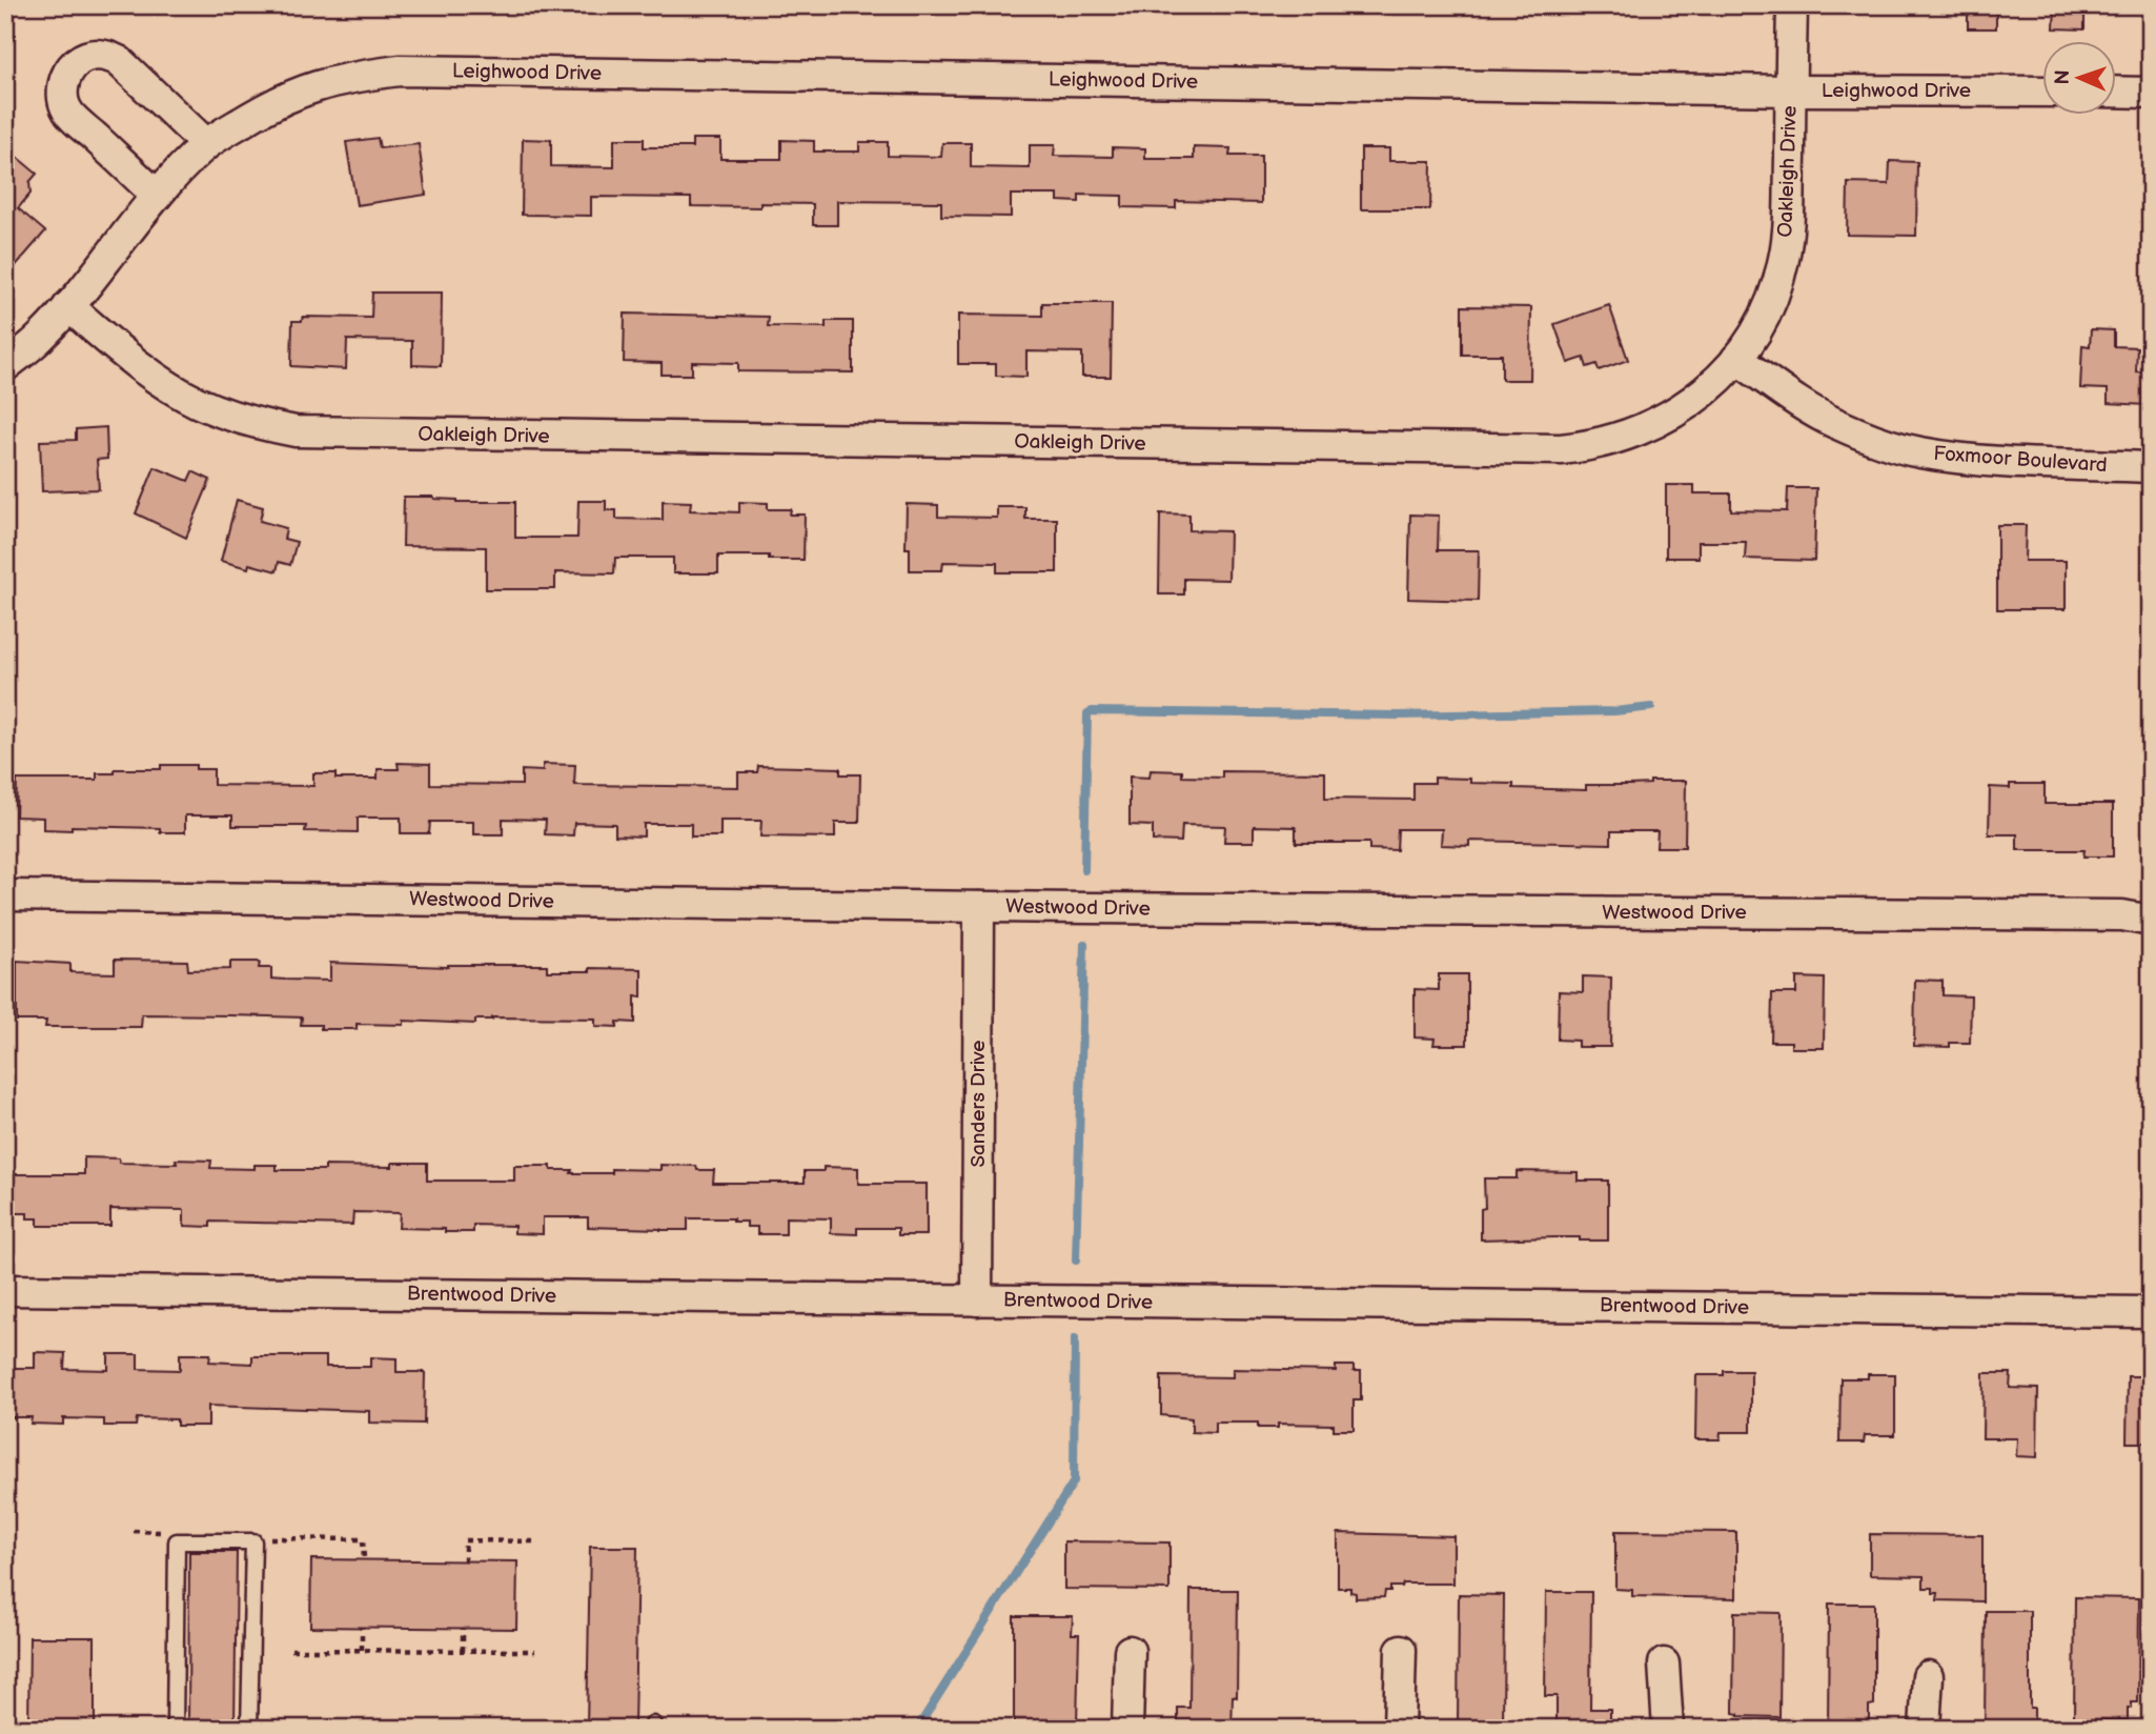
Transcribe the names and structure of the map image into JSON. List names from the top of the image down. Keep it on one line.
{"streets":{"street":["Leighwood Drive","Oakleigh Drive","Foxmoor Boulevard","Westwood Drive","Sanders Drive","Brentwood Drive"]},"crossings":[["Leighwood Drive","Oakleigh Drive"],["Oakleigh Drive","Foxmoor Boulevard"],["Westwood Drive","Sanders Drive"],["Sanders Drive","Brentwood Drive"]],"north":"left"}
